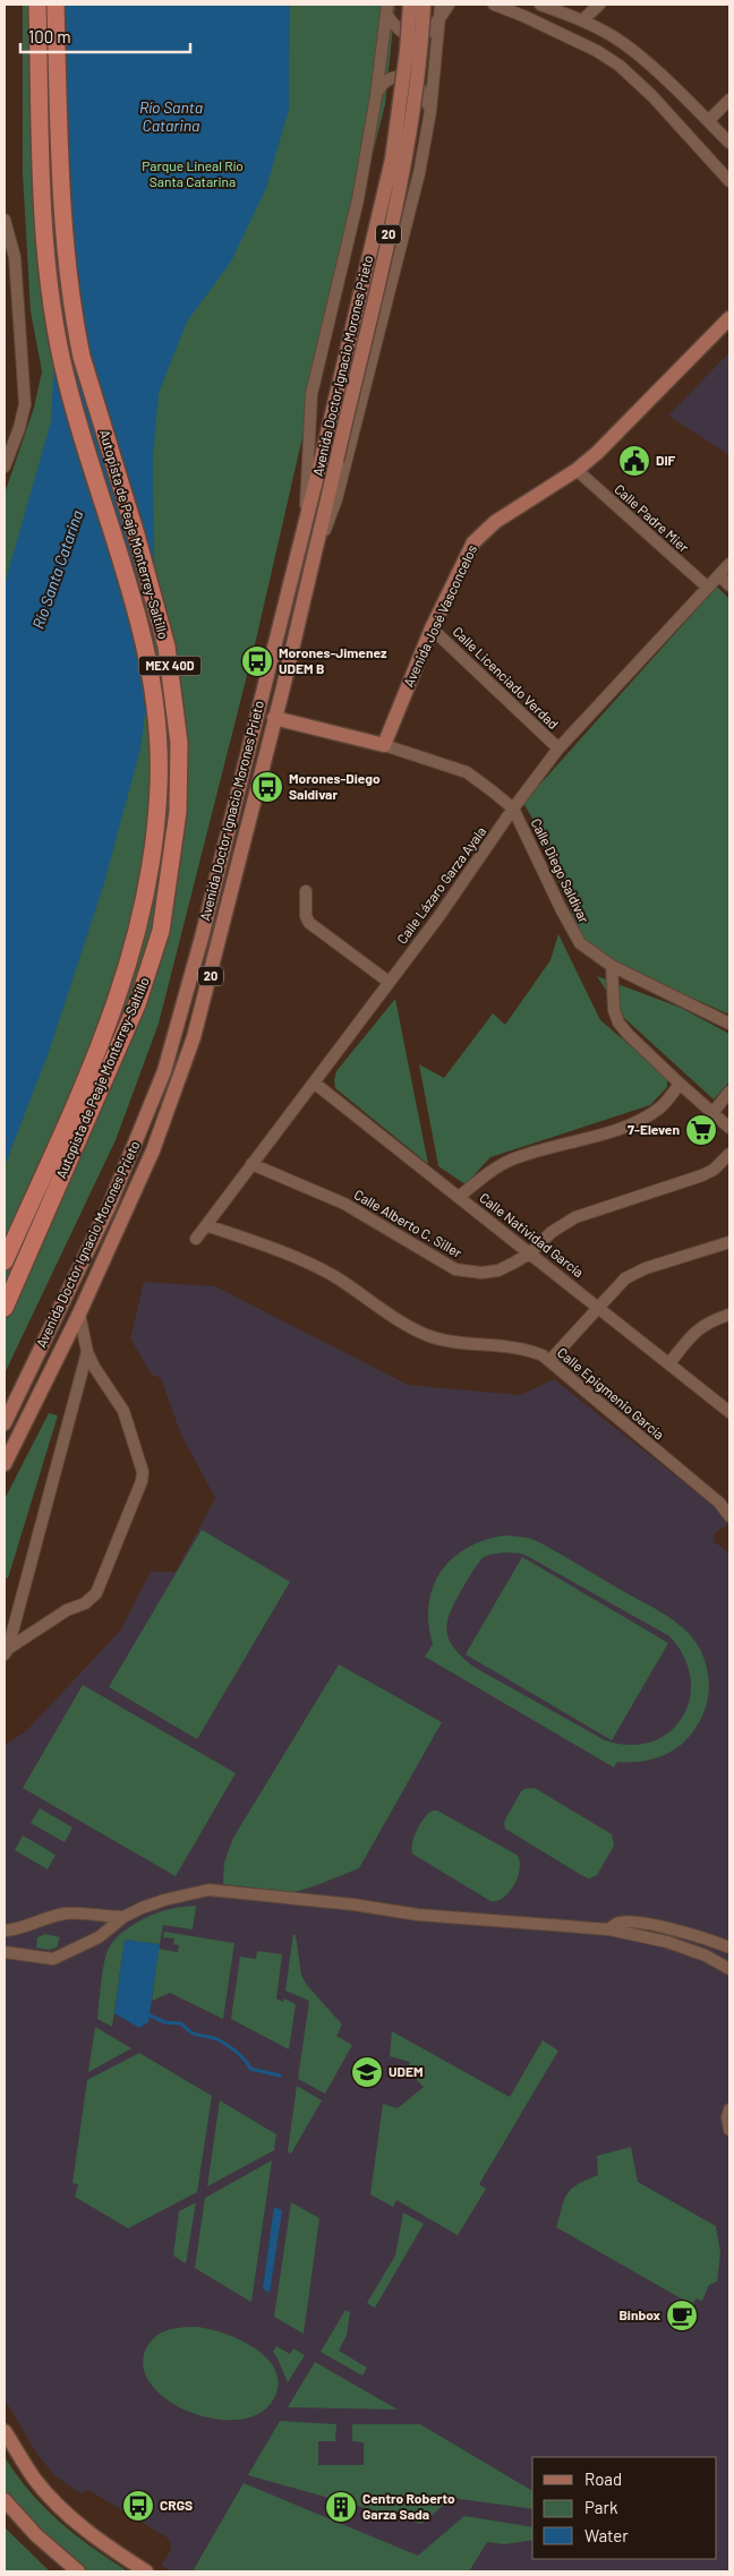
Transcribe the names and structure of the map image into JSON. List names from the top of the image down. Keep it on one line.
{"streets":{"highway":["Autopista de Peaje Monterrey-Saltillo","MEX 40D"],"main road":["20","Avenida Doctor Ignacio Morones Prieto","Avenida José Vasconcelos"],"street":["Calle Padre Mier","Calle Licenciado Verdad","Calle Diego Saldívar","Calle Lázaro Garza Ayala","Calle Alberto C. Siller","Calle Natividad García","Calle Epigmenio García"]},"crossings":[["20","Avenida Doctor Ignacio Morones Prieto"],["Calle Padre Mier","Avenida José Vasconcelos"],["Calle Padre Mier","Calle Lázaro Garza Ayala"],["Avenida José Vasconcelos","Calle Licenciado Verdad"],["Avenida José Vasconcelos","Calle Diego Saldívar"],["Calle Licenciado Verdad","Calle Lázaro Garza Ayala"],["Calle Diego Saldívar","Calle Lázaro Garza Ayala"],["Calle Lázaro Garza Ayala","Calle Alberto C. Siller"],["Calle Lázaro Garza Ayala","Calle Natividad García"],["Calle Lázaro Garza Ayala","Calle Epigmenio García"],["Calle Alberto C. Siller","Calle Natividad García"]],"water":["Río Santa Catarina"],"parks":["Parque Lineal Río Santa Catarina"],"places":{"public building":["DIF"],"bus stop":["Morones-Jimenez UDEM B","Morones-Diego Saldivar","CRGS"],"supermarket":["7-Eleven"],"school or university":["UDEM"],"cafe":["Binbox"],"building":["Centro Roberto Garza Sada"]},"legend":["Road","Park","Water"],"scale_bar":"100 m"}
